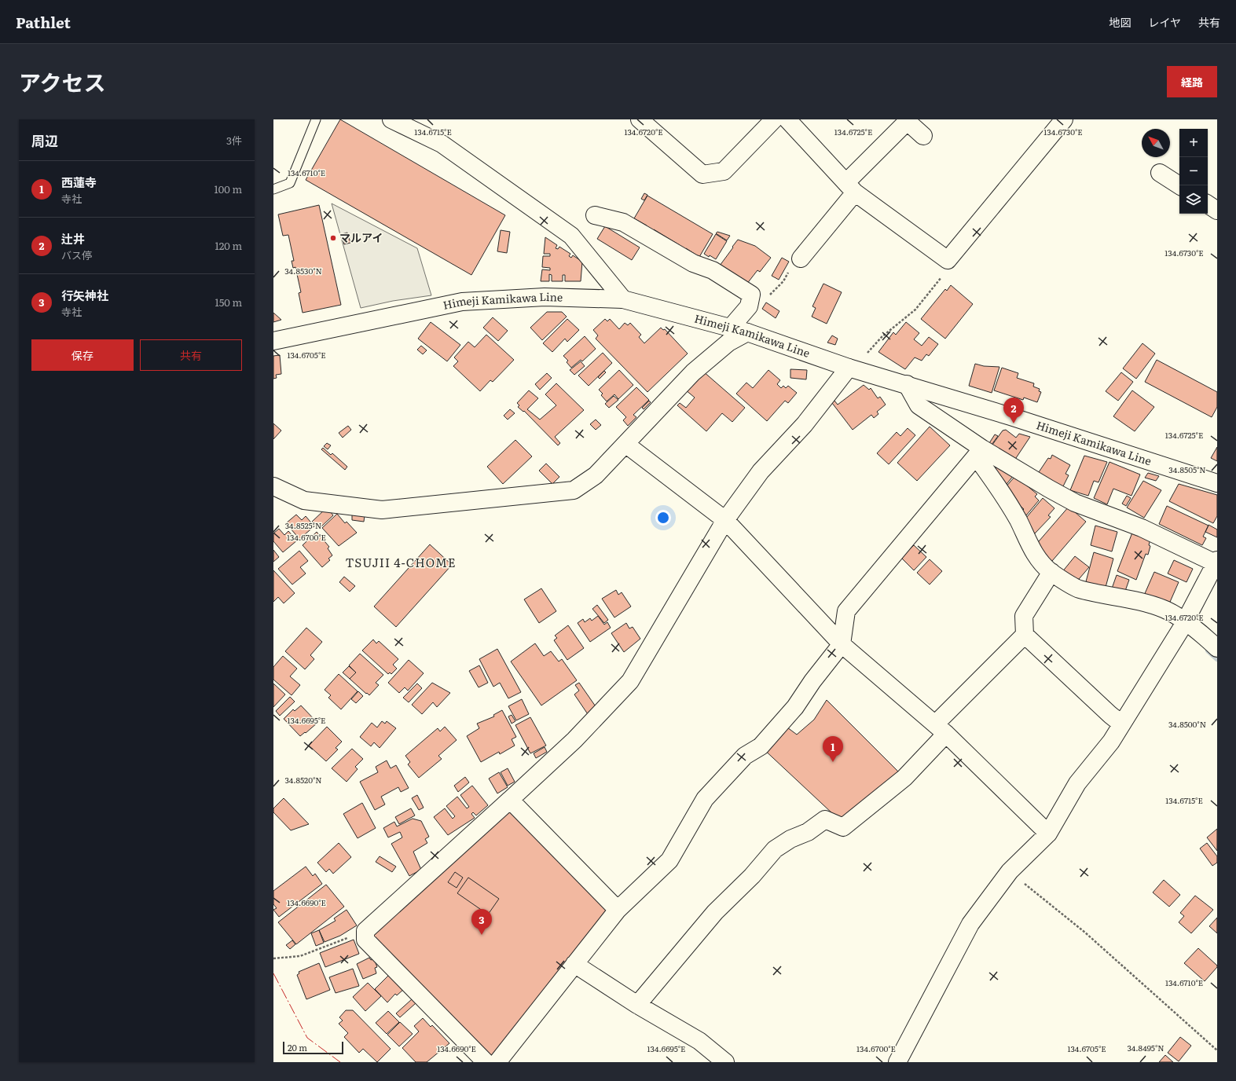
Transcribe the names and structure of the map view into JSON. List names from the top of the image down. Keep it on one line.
{"streets":{"street":["Himeji Kamikawa Line"]},"districts":["TSUJII 4-CHOME"],"places":["マルアイ"],"scale_bar":"20 m","north":"top left","page":{"header":"Pathlet","nav":["地図","レイヤ","共有"],"title":"アクセス","buttons":["経路",["保存","共有"]],"heading":["周辺","3件"],"map_buttons":["+","−"],"list":[{"mark":"1","name":"西蓮寺","note":"寺社","value":"100 m"},{"mark":"2","name":"辻井","note":"バス停","value":"120 m"},{"mark":"3","name":"行矢神社","note":"寺社","value":"150 m"}],"pins":["2","1","3"],"scale":"20 m"},"coordinates":["134.6720°E","134.6730°E","134.6715°E","134.6725°E","134.6710°E","34.8530°N","134.6705°E","34.8505°N","34.8525°N","134.6700°E","134.6695°E","34.8500°N","34.8520°N","134.6690°E","34.8495°N"]}
